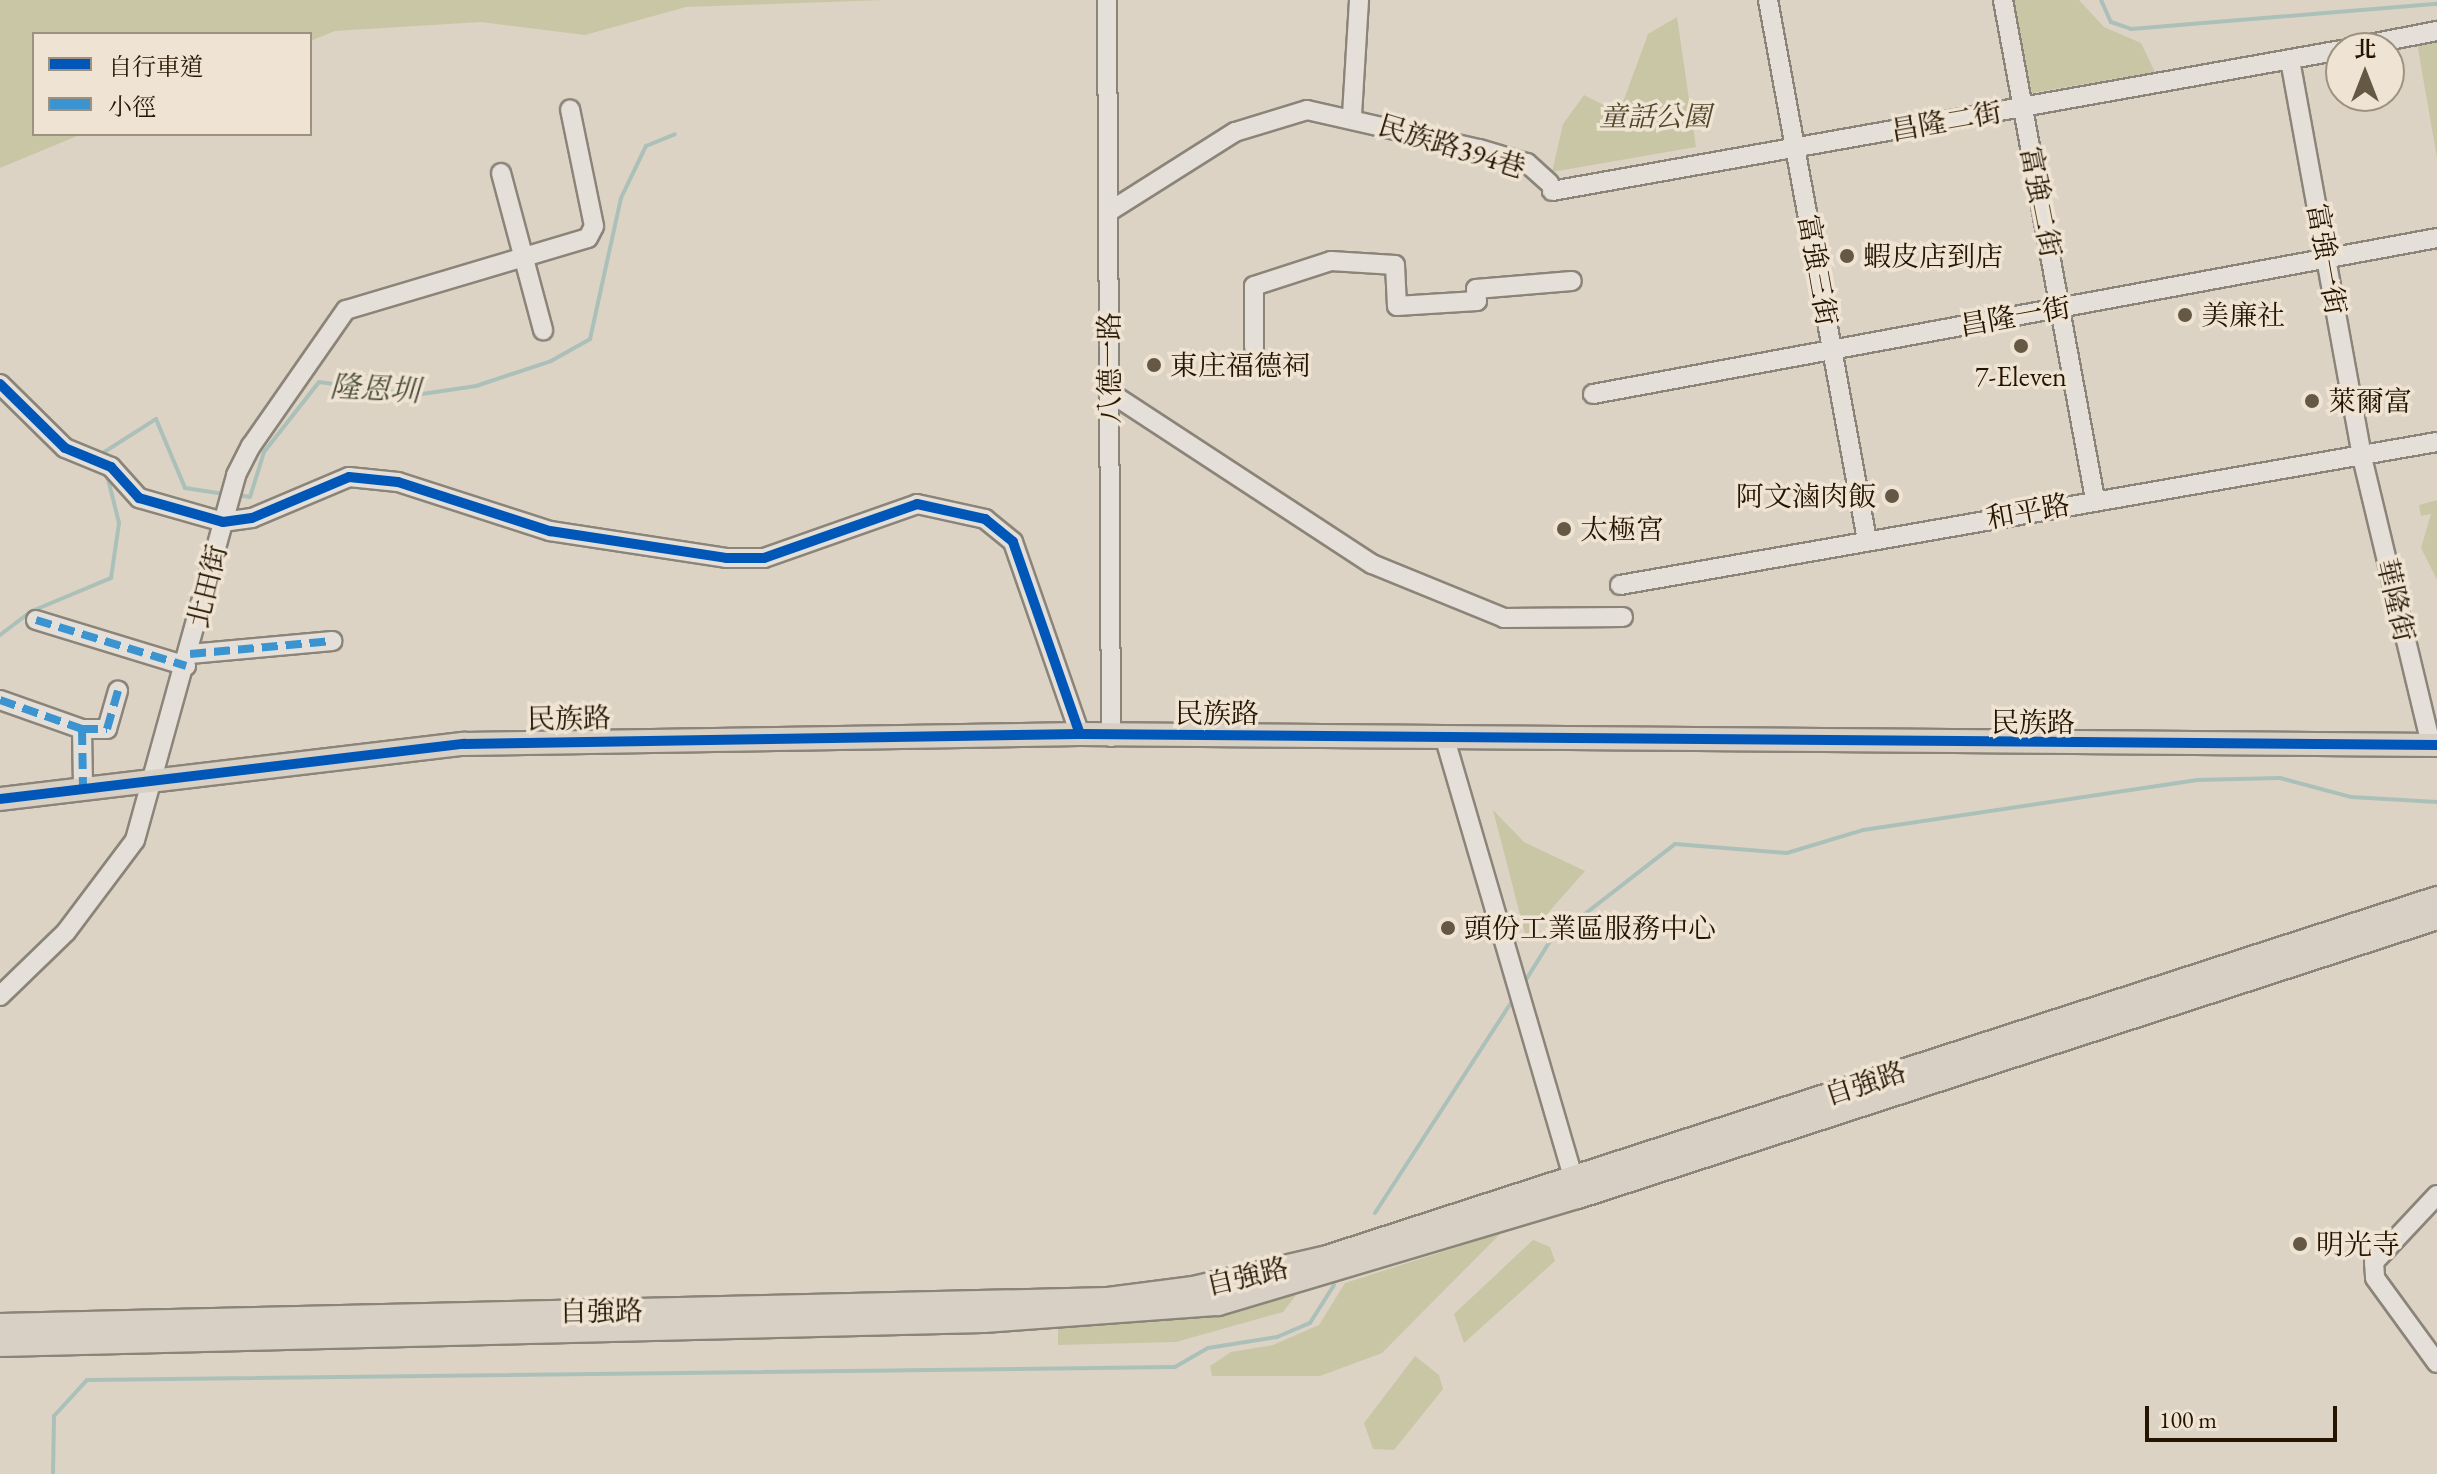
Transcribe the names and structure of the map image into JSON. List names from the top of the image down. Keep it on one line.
{"streets":{"main road":["民族路","自強路"],"street":["昌隆二街","民族路394巷","富強二街","富強一街","富強三街","昌隆一街","八德一路","和平路","北田街","華隆街"]},"crossings":[["昌隆二街","民族路394巷"],["昌隆二街","富強二街"],["昌隆二街","富強一街"],["昌隆二街","富強三街"],["民族路394巷","八德一路"],["富強二街","昌隆一街"],["富強二街","和平路"],["富強一街","昌隆一街"],["富強一街","和平路"],["富強一街","華隆街"],["富強三街","昌隆一街"],["富強三街","和平路"],["八德一路","民族路"],["和平路","華隆街"],["北田街","民族路"],["華隆街","民族路"]],"water":["隆恩圳"],"parks":["童話公園"],"places":["蝦皮店到店","美廉社","7-Eleven","東庄福德祠","萊爾富","阿文滷肉飯","太極宮","頭份工業區服務中心","明光寺"],"legend":["自行車道","小徑"],"scale_bar":"100 m","north":"top"}
